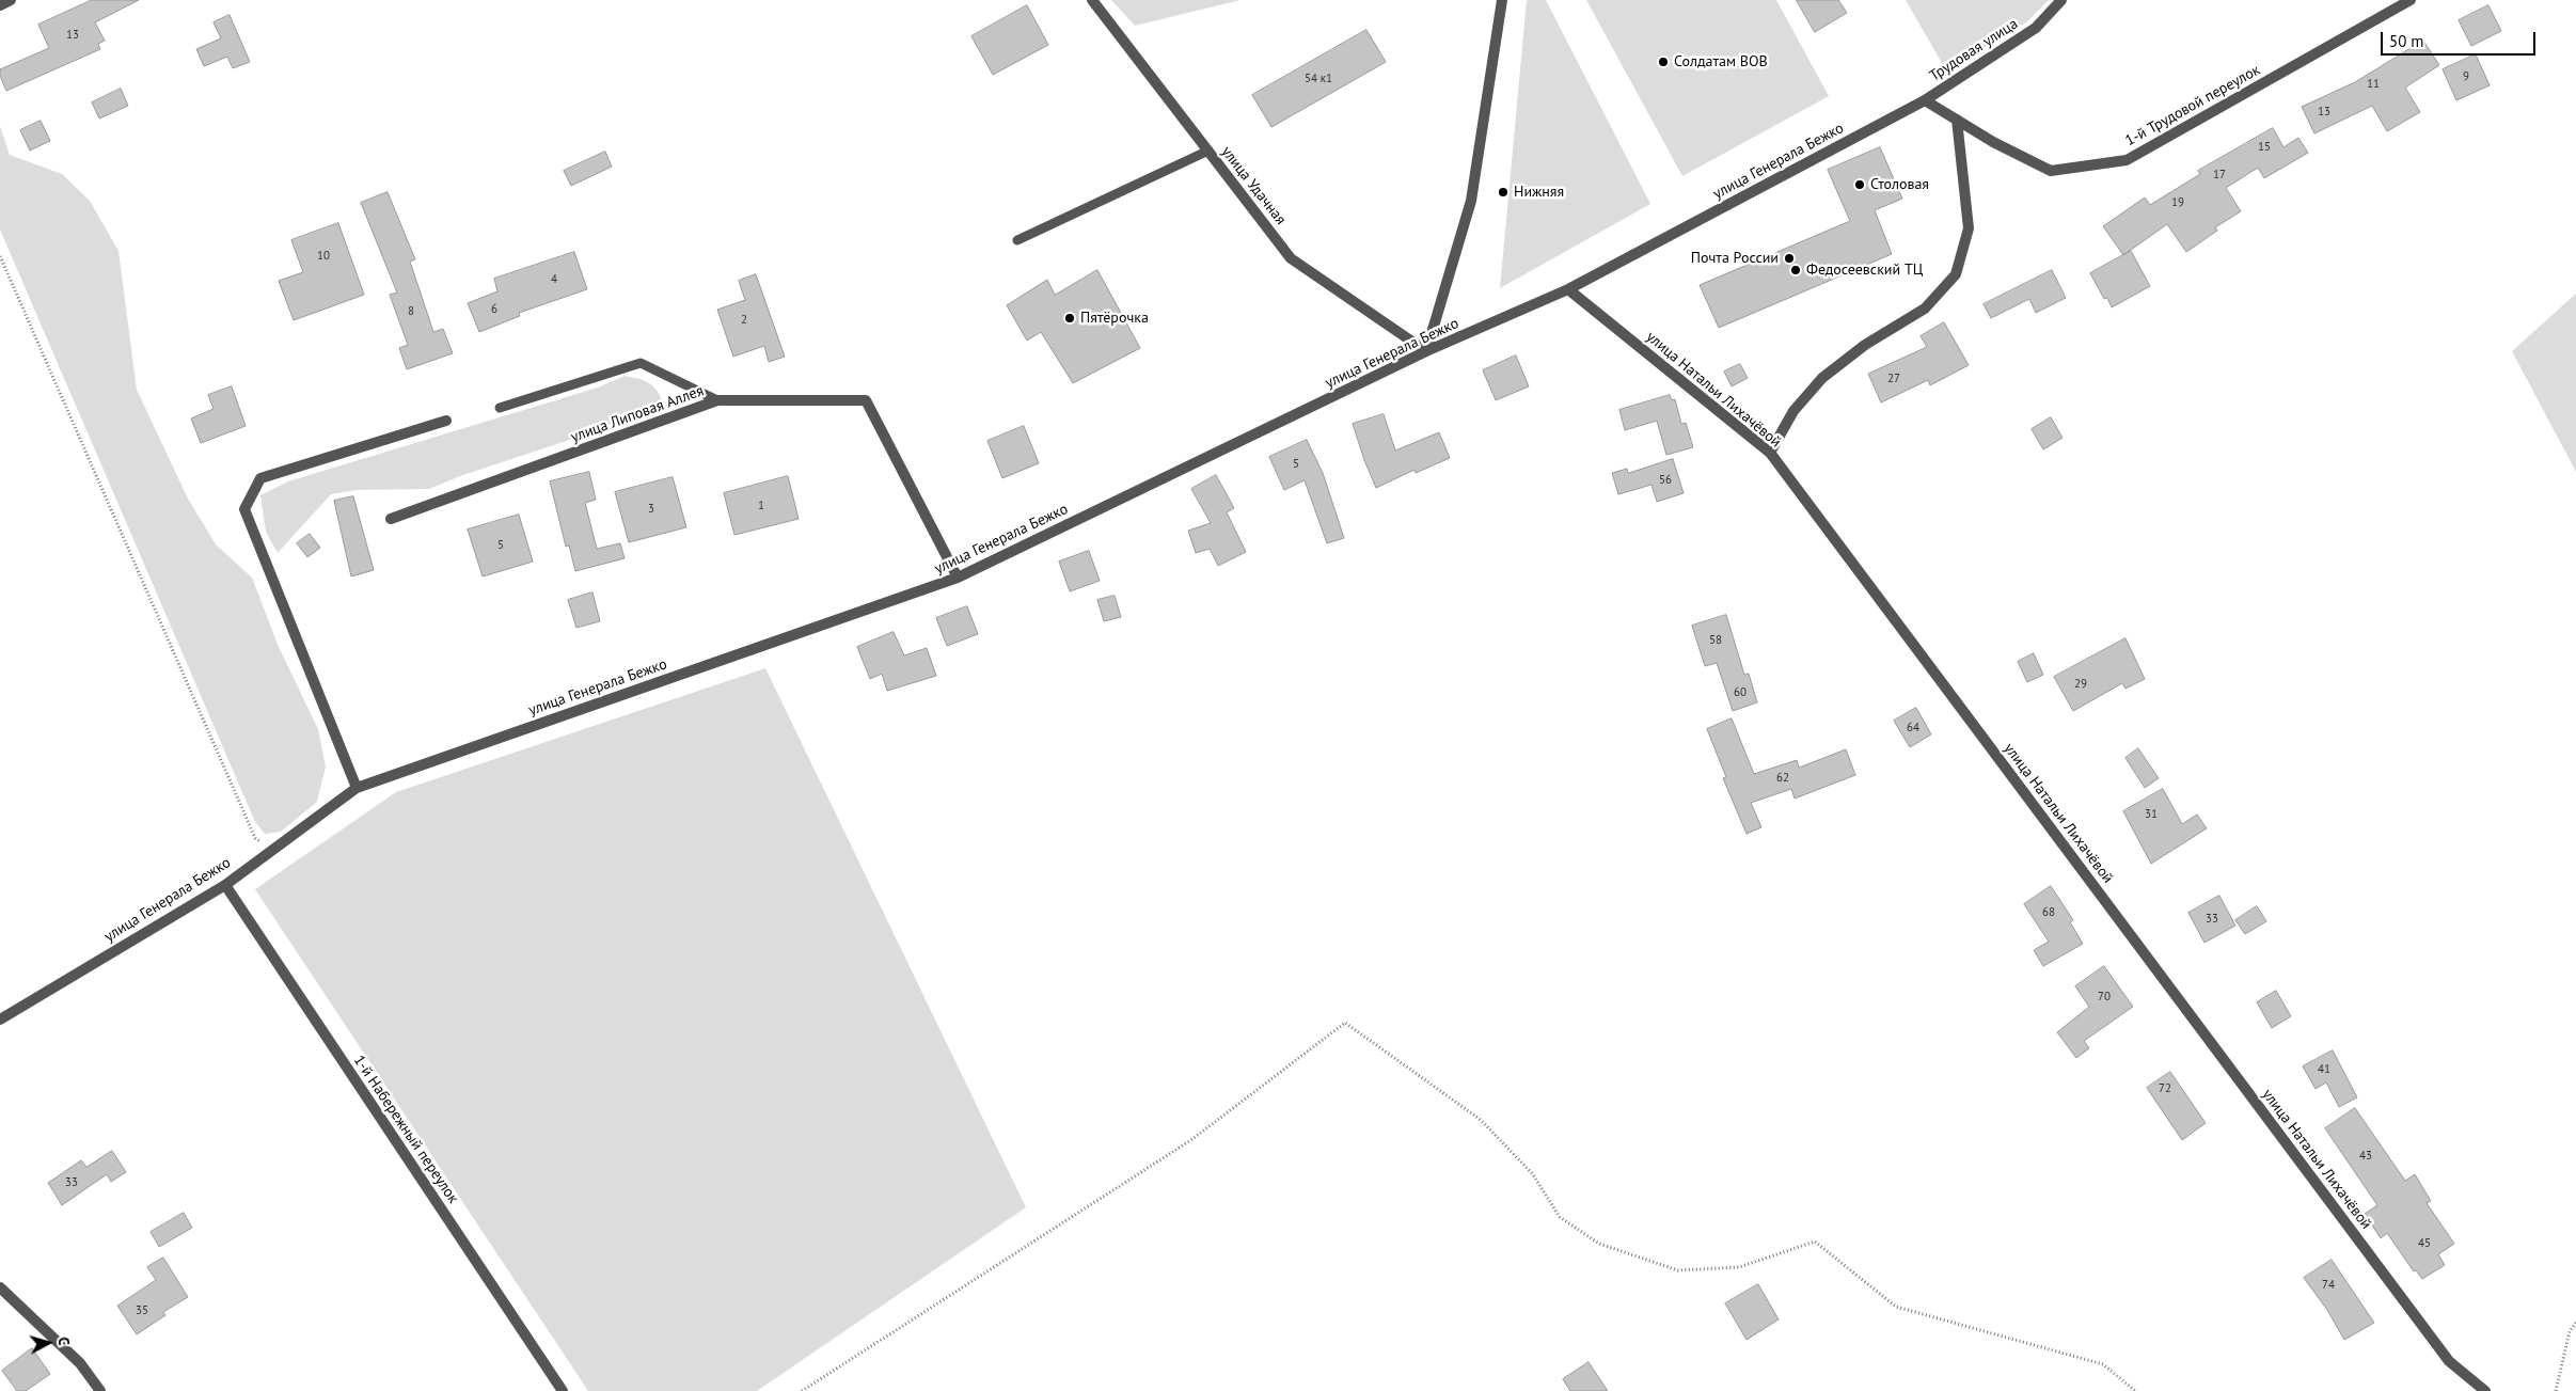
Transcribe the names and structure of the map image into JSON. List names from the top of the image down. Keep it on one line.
{"streets":{"street":["Трудовая улица","1-й Трудовой переулок","улица Генерала Бежко","улица Удачная","улица Натальи Лихачёвой","улица Липовая Аллея","1-й Набережный переулок"]},"crossings":[["Трудовая улица","1-й Трудовой переулок"],["Трудовая улица","улица Генерала Бежко"],["1-й Трудовой переулок","улица Генерала Бежко"],["улица Генерала Бежко","улица Удачная"],["улица Генерала Бежко","улица Натальи Лихачёвой"],["улица Генерала Бежко","улица Липовая Аллея"],["улица Генерала Бежко","1-й Набережный переулок"]],"places":["Солдатам ВОВ","Столовая","Нижняя","Почта России","Федосеевский ТЦ","Пятёрочка"],"house_numbers":["13","9","54 к1","11","13","15","17","19","10","4","6","8","2","27","5","56","1","3","5","58","29","60","64","62","31","68","33","70","41","72","43","33","45","74","35"],"scale_bar":"50 m","north":"right"}
